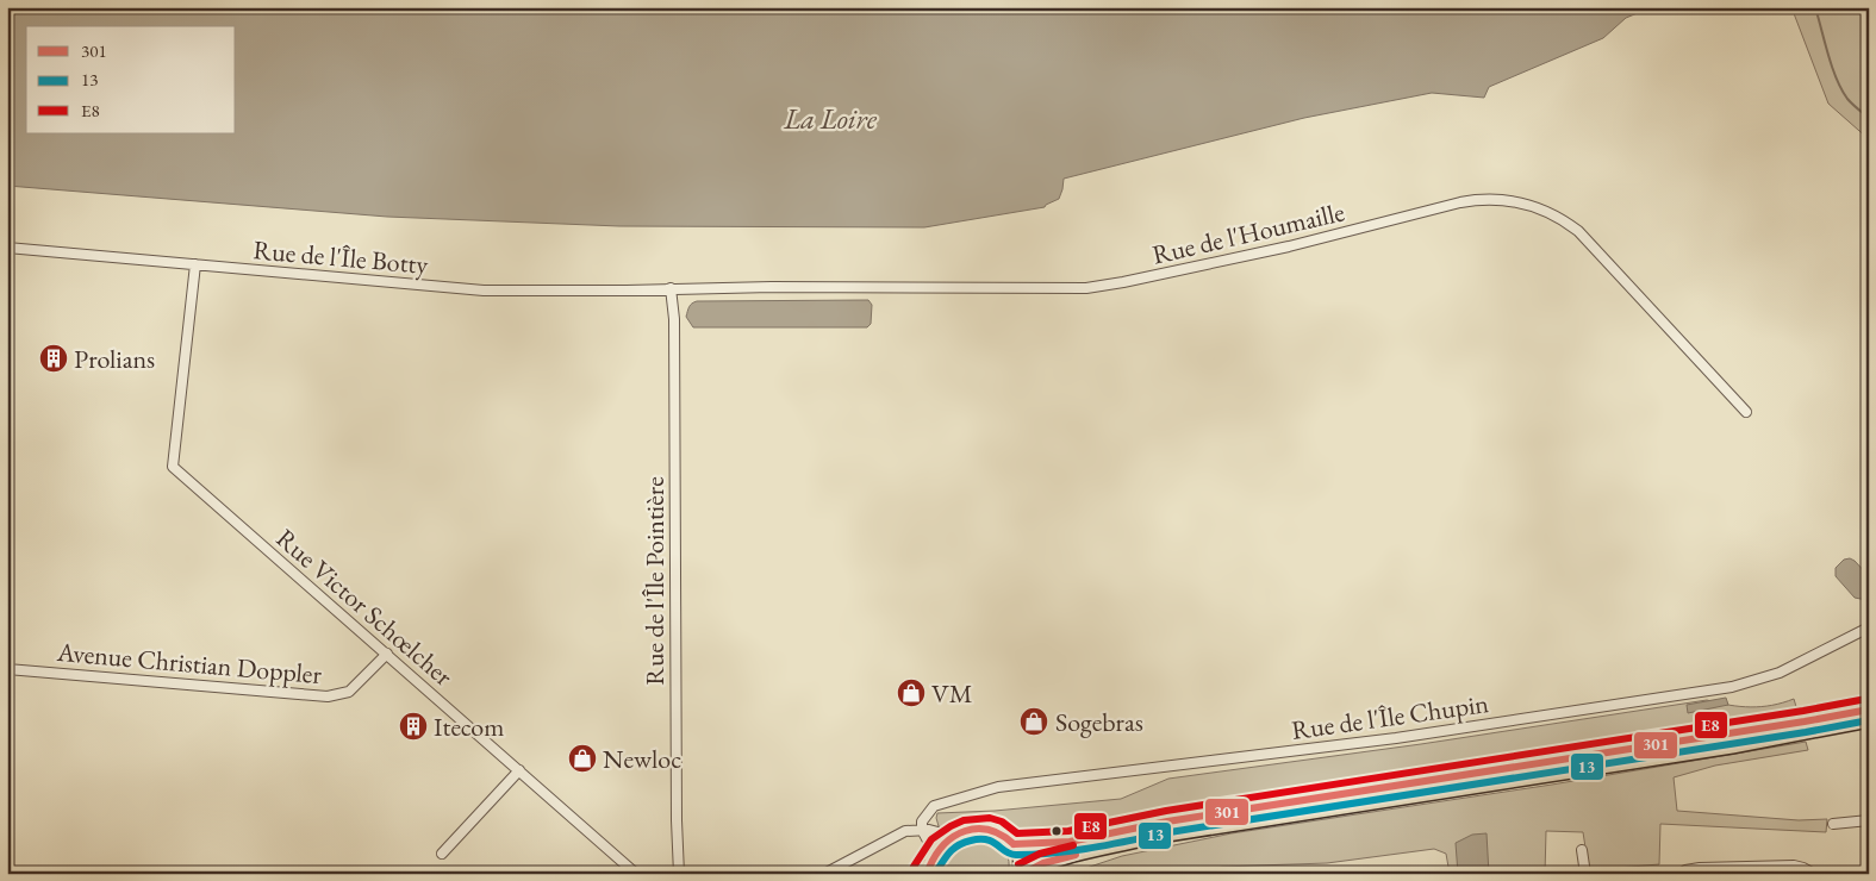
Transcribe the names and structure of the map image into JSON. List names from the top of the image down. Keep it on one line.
{"streets":{"street":["Rue de l'Houmaille","Rue de l'Île Botty","Rue de l'Île Pointière","Rue Victor Schœlcher","Avenue Christian Doppler","Rue de l'Île Chupin"]},"crossings":[["Rue de l'Houmaille","Rue de l'Île Botty"],["Rue de l'Houmaille","Rue de l'Île Pointière"],["Rue de l'Île Botty","Rue de l'Île Pointière"],["Rue de l'Île Botty","Rue Victor Schœlcher"],["Rue Victor Schœlcher","Avenue Christian Doppler"]],"water":["La Loire"],"places":{"building":["Prolians","Itecom"],"shop":["VM","Sogebras","Newloc"]},"lines":["transit line E8","transit line 301","transit line 13"],"legend":["301","13","E8"]}
